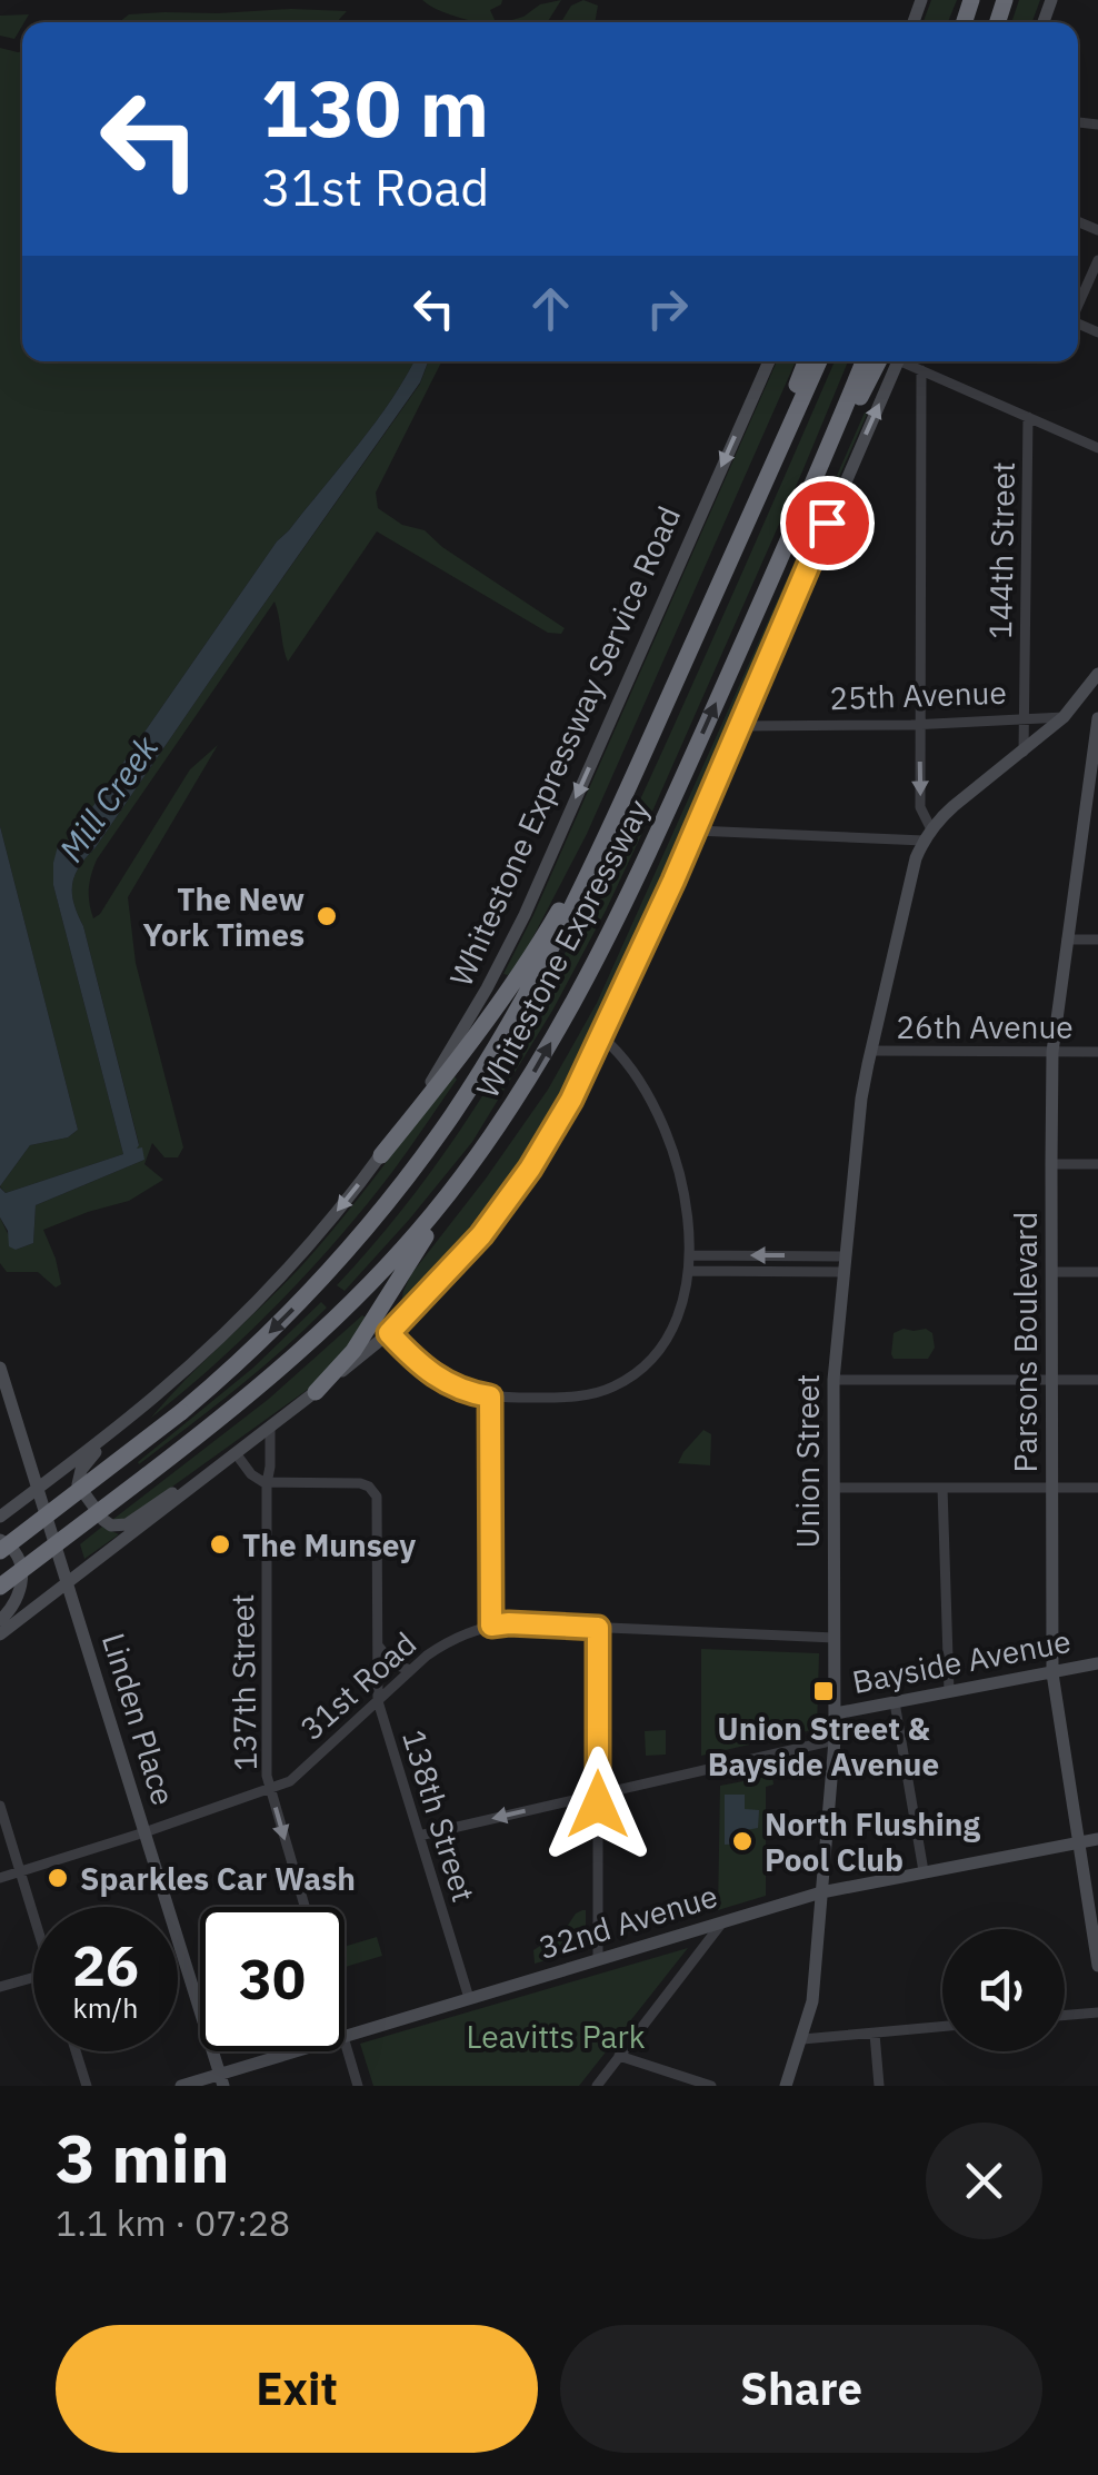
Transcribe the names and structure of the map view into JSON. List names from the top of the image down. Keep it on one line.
{"streets":{"highway":["Whitestone Expressway"],"street":["144th Street","25th Avenue","Whitestone Expressway Service Road","26th Avenue","Parsons Boulevard","Union Street","Bayside Avenue","137th Street","31st Road","Linden Place","138th Street","32nd Avenue"]},"crossings":[["144th Street","25th Avenue"],["25th Avenue","Parsons Boulevard"],["Whitestone Expressway Service Road","Linden Place"],["26th Avenue","Parsons Boulevard"],["26th Avenue","Union Street"],["Parsons Boulevard","Bayside Avenue"],["Parsons Boulevard","32nd Avenue"],["Union Street","Bayside Avenue"],["Union Street","31st Road"],["Union Street","32nd Avenue"],["137th Street","31st Road"],["137th Street","138th Street"],["31st Road","Linden Place"],["31st Road","138th Street"],["Linden Place","32nd Avenue"],["138th Street","32nd Avenue"]],"one_way":["Whitestone Expressway Service Road"],"water":["Mill Creek"],"parks":["Leavitts Park"],"places":{"other":["The New York Times","The Munsey","North Flushing Pool Club","Sparkles Car Wash"],"transit":["Union Street & Bayside Avenue"]},"page":{"turn":["130 m","31st Road"],"speed":"26 km/h","limit":"30","heading":["3 min","1.1 km · 07:28"],"buttons":["Exit","Share"]}}
